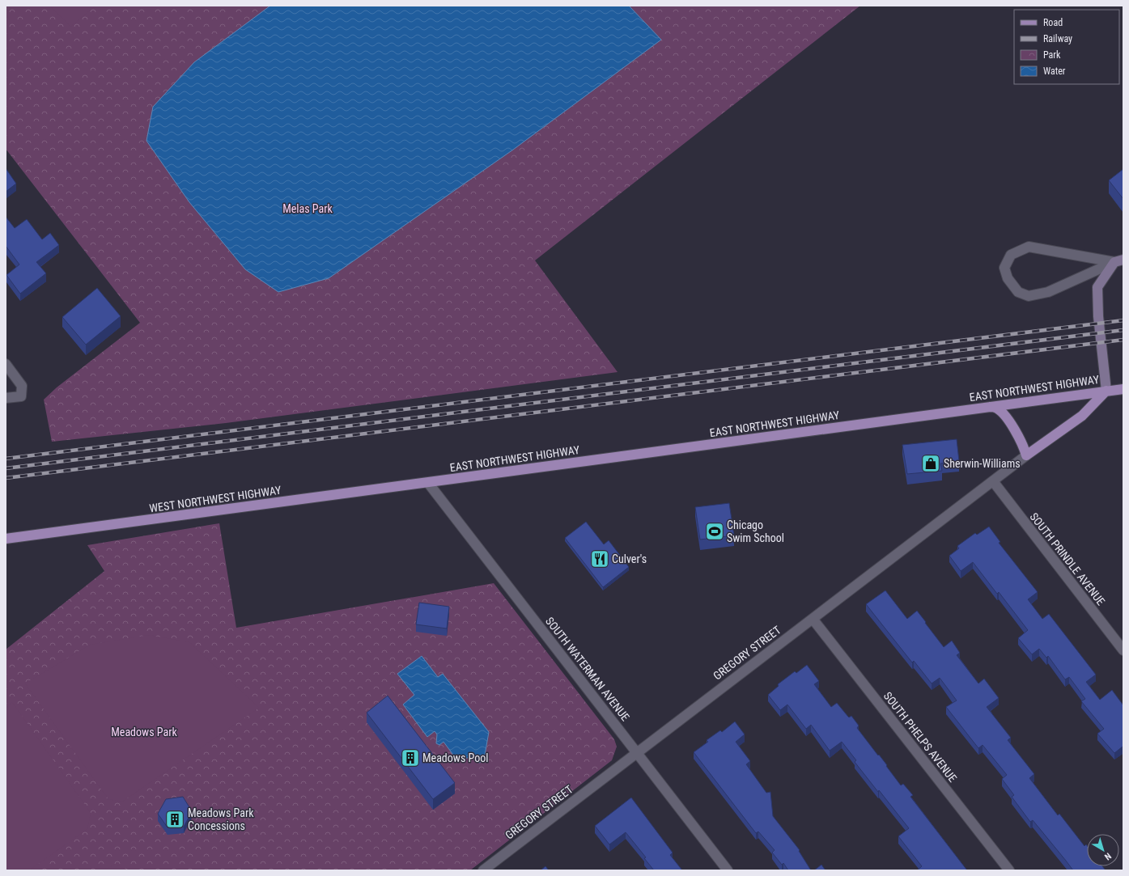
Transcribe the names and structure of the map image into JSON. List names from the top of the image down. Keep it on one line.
{"streets":{"main road":["EAST NORTHWEST HIGHWAY","WEST NORTHWEST HIGHWAY"],"street":["SOUTH PRINDLE AVENUE","GREGORY STREET","SOUTH WATERMAN AVENUE","SOUTH PHELPS AVENUE"]},"crossings":[["EAST NORTHWEST HIGHWAY","WEST NORTHWEST HIGHWAY"],["EAST NORTHWEST HIGHWAY","SOUTH WATERMAN AVENUE"],["WEST NORTHWEST HIGHWAY","SOUTH WATERMAN AVENUE"],["SOUTH PRINDLE AVENUE","GREGORY STREET"],["GREGORY STREET","SOUTH WATERMAN AVENUE"],["GREGORY STREET","SOUTH PHELPS AVENUE"]],"parks":["Melas Park","Meadows Park"],"places":{"shop":["Sherwin-Williams"],"sports":["Chicago Swim School"],"restaurant":["Culver's"],"building":["Meadows Pool","Meadows Park Concessions"]},"legend":["Road","Railway","Park","Water"],"north":"bottom right"}
